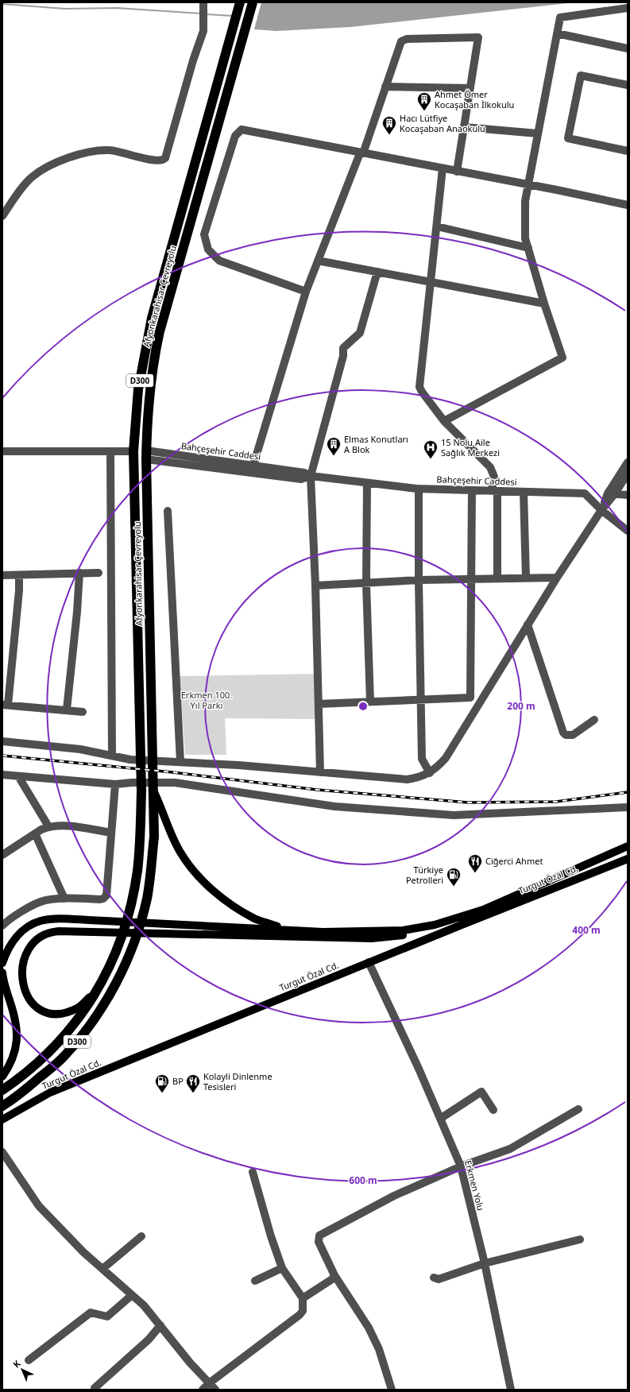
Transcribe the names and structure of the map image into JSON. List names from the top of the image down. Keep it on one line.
{"streets":{"highway":["Afyonkarahisar Çevreyolu","D300"],"main road":["Turgut Özal Cd."],"street":["Bahçeşehir Caddesi","Erkmen Yolu"]},"crossings":[["Afyonkarahisar Çevreyolu","Bahçeşehir Caddesi"],["Turgut Özal Cd.","Erkmen Yolu"]],"parks":["Erkmen 100. Yıl Parkı"],"places":{"building":["Ahmet Ömer Kocaşaban İlkokulu","Hacı Lütfiye Kocaşaban Anaokulu","Elmas Konutları A Blok"],"hospital":["15 Nolu Aile Sağlık Merkezi"],"restaurant":["Ciğerci Ahmet","Kolayli Dinlenme Tesisleri"],"fuel station":["Türkiye Petrolleri","BP"]},"north":"top left","rings":["200 m","400 m","600 m"]}
